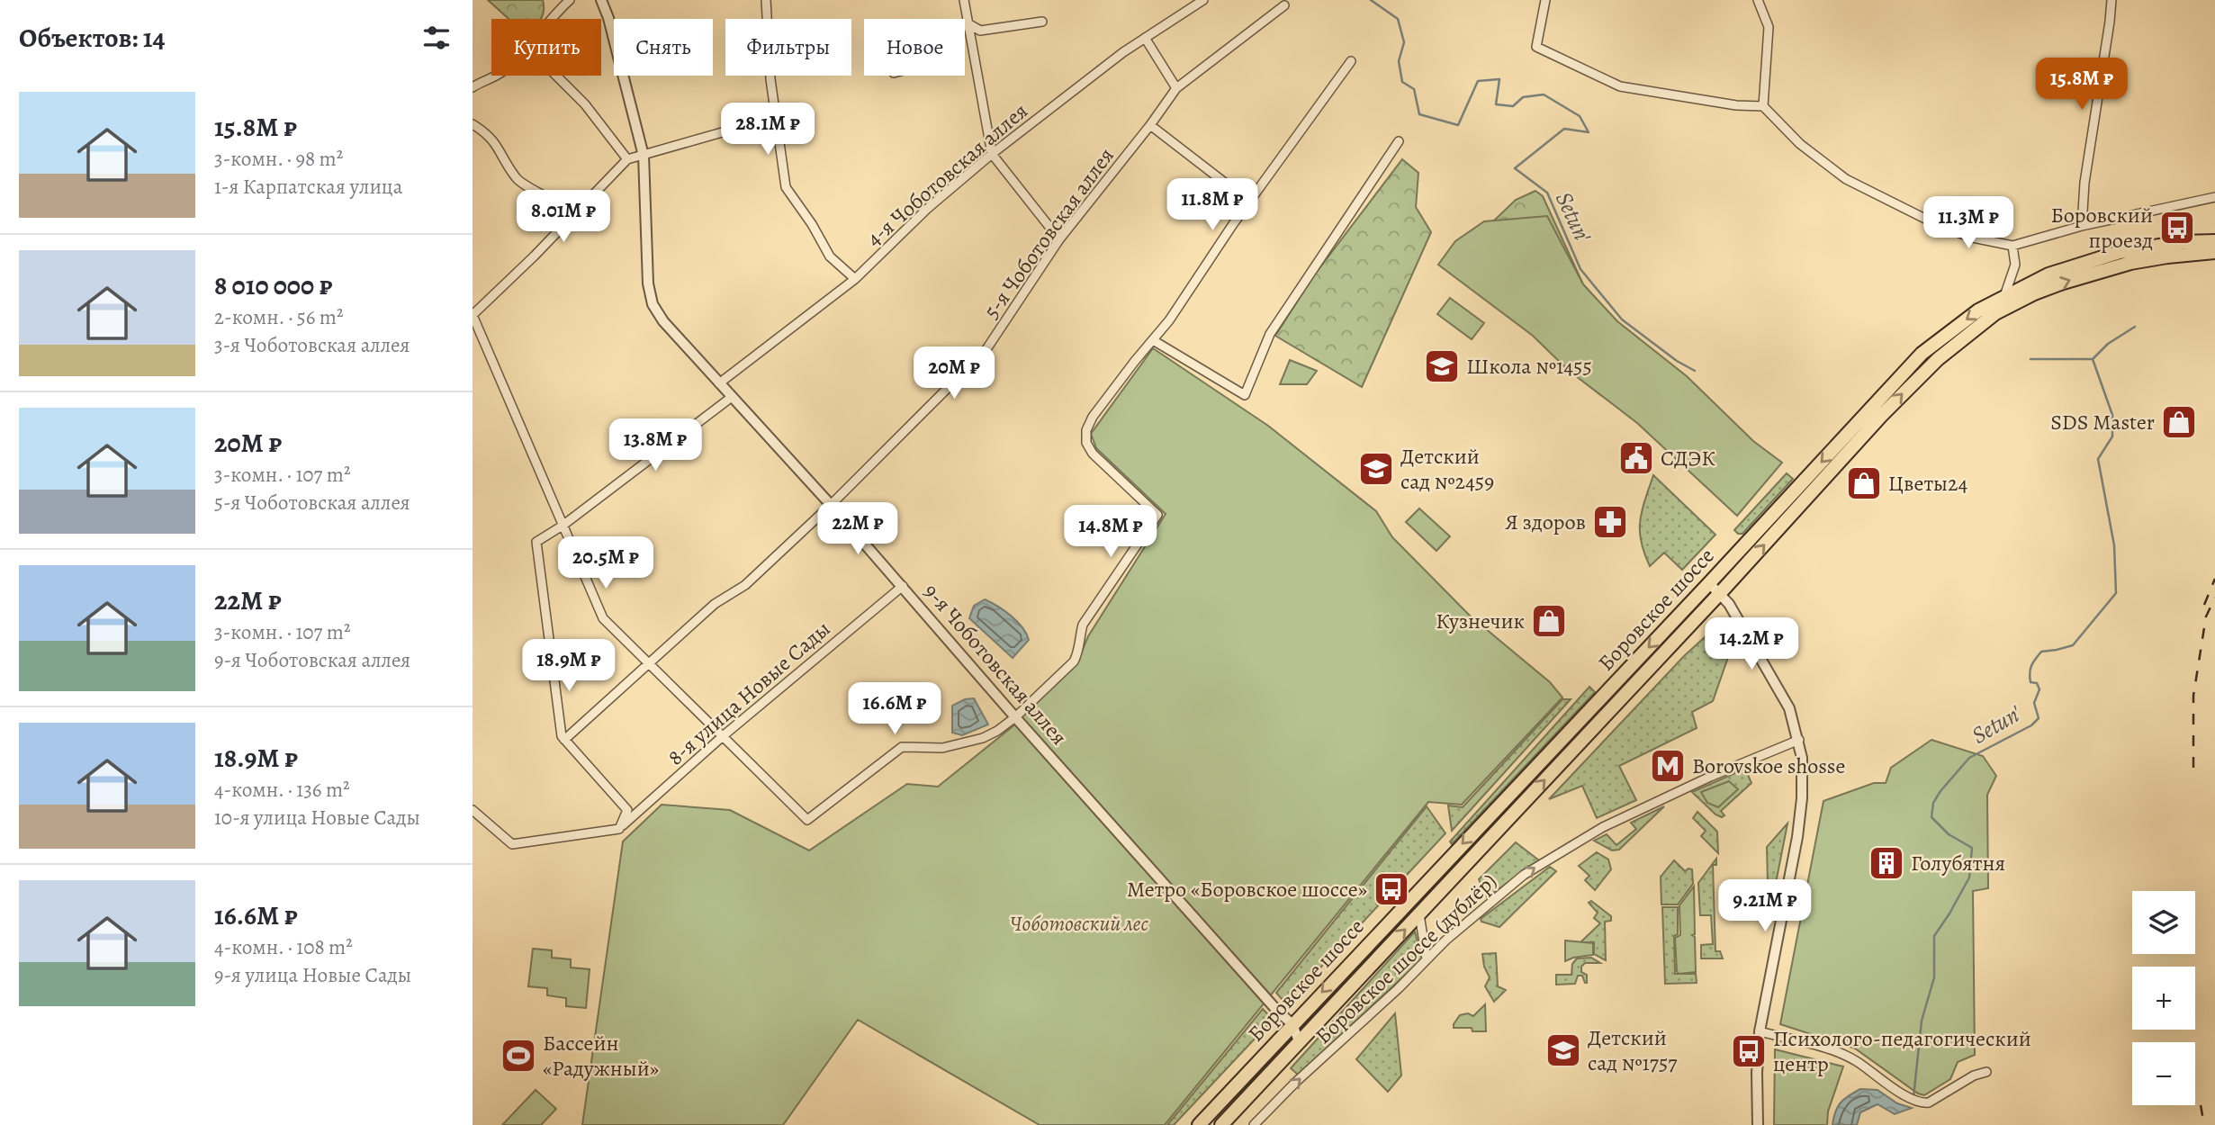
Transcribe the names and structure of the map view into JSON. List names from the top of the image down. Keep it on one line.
{"streets":{"main road":["Боровское шоссе"],"street":["4-я Чоботовская аллея","5-я Чоботовская аллея","9-я Чоботовская аллея","8-я улица Новые Сады","Боровское шоссе (дублёр)"]},"crossings":[["4-я Чоботовская аллея","9-я Чоботовская аллея"],["5-я Чоботовская аллея","9-я Чоботовская аллея"],["Боровское шоссе","9-я Чоботовская аллея"],["9-я Чоботовская аллея","8-я улица Новые Сады"]],"one_way":["Боровское шоссе (дублёр)"],"water":["Setun'"],"parks":["Чоботовский лес"],"places":{"bus stop":["Боровский проезд","Метро «Боровское шоссе»","Психолого-педагогический центр"],"school or university":["Школа №1455","Детский сад №2459","Детский сад №1757"],"shop":["SDS Master","Цветы24","Кузнечик"],"public building":["СДЭК"],"pharmacy":["Я здоров"],"metro station":["Borovskoe shosse"],"building":["Голубятня"],"sports":["Бассейн «Радужный»"]},"page":{"heading":"Объектов: 14","chip":["Купить","Снять","Фильтры","Новое"],"price":["15.8M ₽","28.1M ₽","11.8M ₽","8.01M ₽","11.3M ₽","20M ₽","13.8M ₽","22M ₽","14.8M ₽","20.5M ₽","14.2M ₽","18.9M ₽","16.6M ₽","9.21M ₽"],"list":[{"name":"15.8M ₽","note":"3-комн. · 98 m² · 1-я Карпатская улица"},{"name":"8 010 000 ₽","note":"2-комн. · 56 m² · 3-я Чоботовская аллея"},{"name":"20M ₽","note":"3-комн. · 107 m² · 5-я Чоботовская аллея"},{"name":"22M ₽","note":"3-комн. · 107 m² · 9-я Чоботовская аллея"},{"name":"18.9M ₽","note":"4-комн. · 136 m² · 10-я улица Новые Сады"},{"name":"16.6M ₽","note":"4-комн. · 108 m² · 9-я улица Новые Сады"}],"map_buttons":["+","−"]}}
